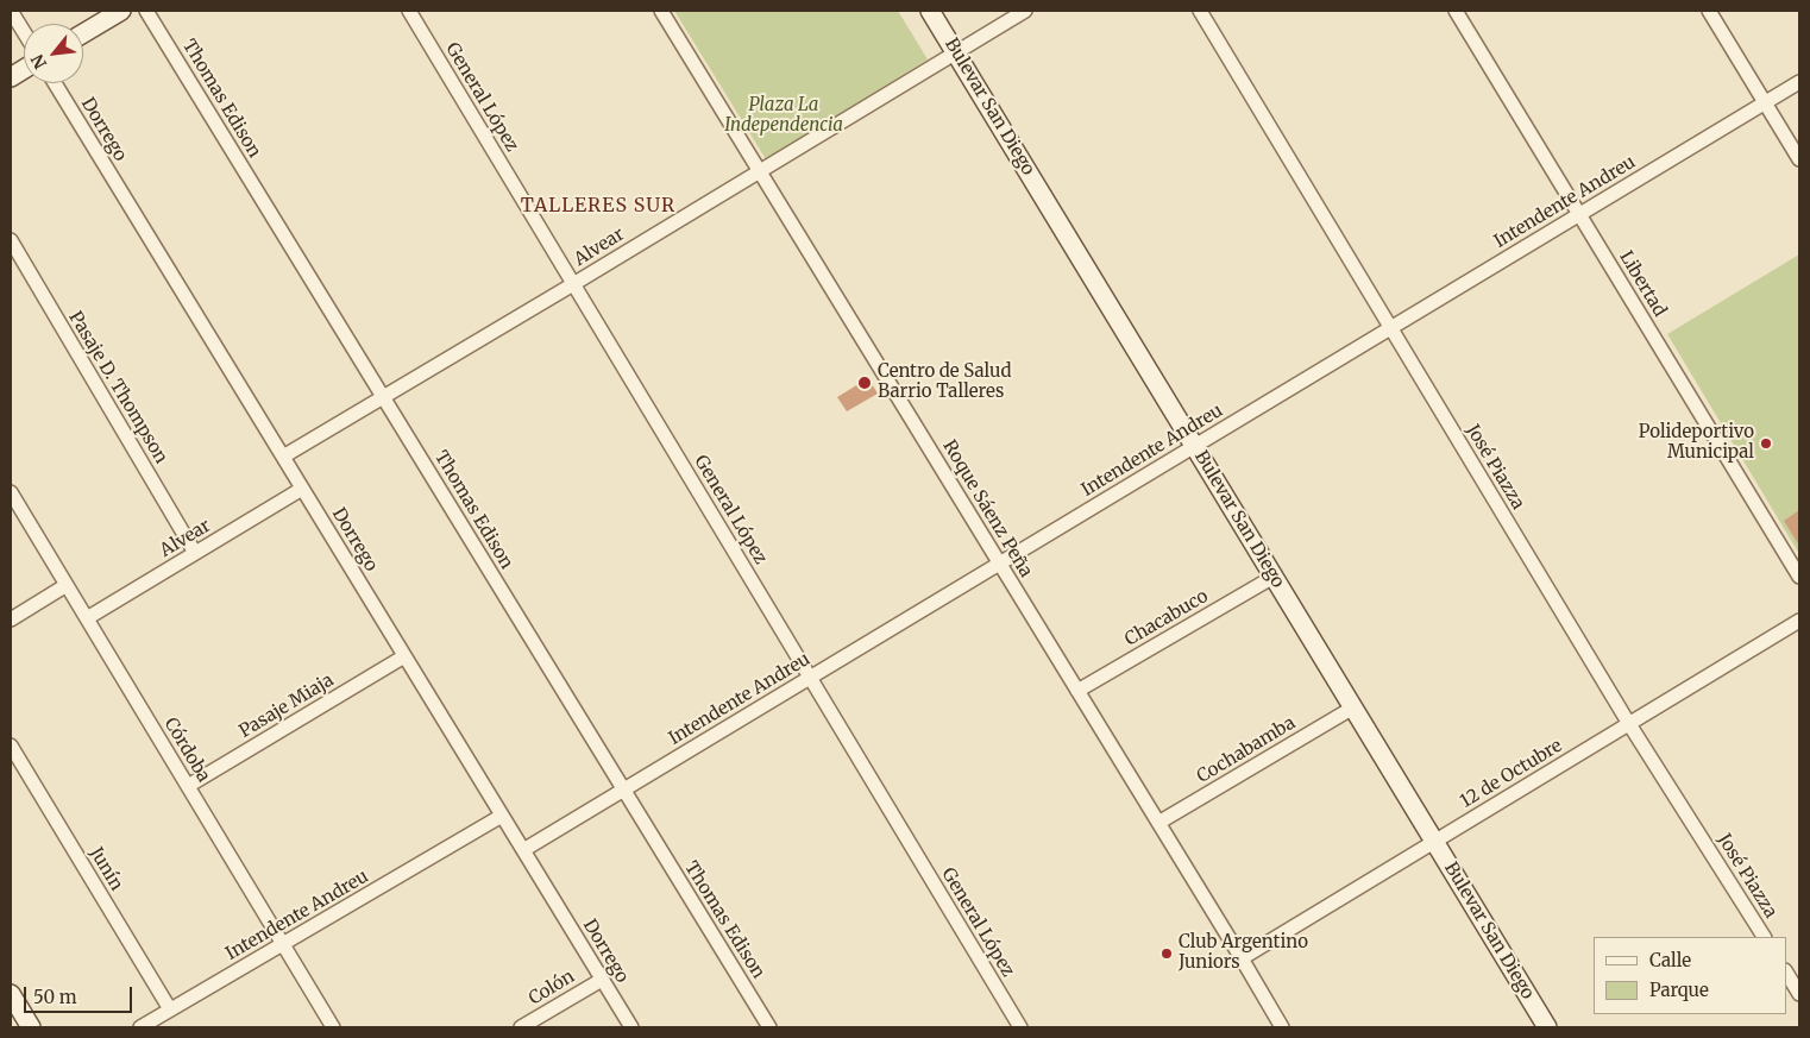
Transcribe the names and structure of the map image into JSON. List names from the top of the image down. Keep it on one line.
{"streets":{"street":["General López","Thomas Edison","Bulevar San Diego","Dorrego","Intendente Andreu","Alvear","Libertad","Pasaje D. Thompson","José Piazza","Roque Sáenz Peña","Chacabuco","Pasaje Miaja","Córdoba","Cochabamba","12 de Octubre","Junín","Colón"]},"crossings":[["General López","Intendente Andreu"],["General López","Alvear"],["Thomas Edison","Intendente Andreu"],["Thomas Edison","Alvear"],["Bulevar San Diego","Intendente Andreu"],["Bulevar San Diego","Alvear"],["Bulevar San Diego","Chacabuco"],["Bulevar San Diego","Cochabamba"],["Bulevar San Diego","12 de Octubre"],["Dorrego","Intendente Andreu"],["Dorrego","Alvear"],["Dorrego","Pasaje Miaja"],["Dorrego","Colón"],["Intendente Andreu","Libertad"],["Intendente Andreu","José Piazza"],["Intendente Andreu","Roque Sáenz Peña"],["Intendente Andreu","Córdoba"],["Intendente Andreu","Junín"],["Alvear","Pasaje D. Thompson"],["Alvear","Roque Sáenz Peña"],["Alvear","Córdoba"],["José Piazza","12 de Octubre"],["Roque Sáenz Peña","Chacabuco"],["Roque Sáenz Peña","Cochabamba"],["Roque Sáenz Peña","12 de Octubre"],["Pasaje Miaja","Córdoba"]],"districts":["TALLERES SUR"],"parks":["Plaza La Independencia"],"places":["Centro de Salud Barrio Talleres","Polideportivo Municipal","Club Argentino Juniors"],"legend":["Calle","Parque"],"scale_bar":"50 m","north":"bottom left"}
